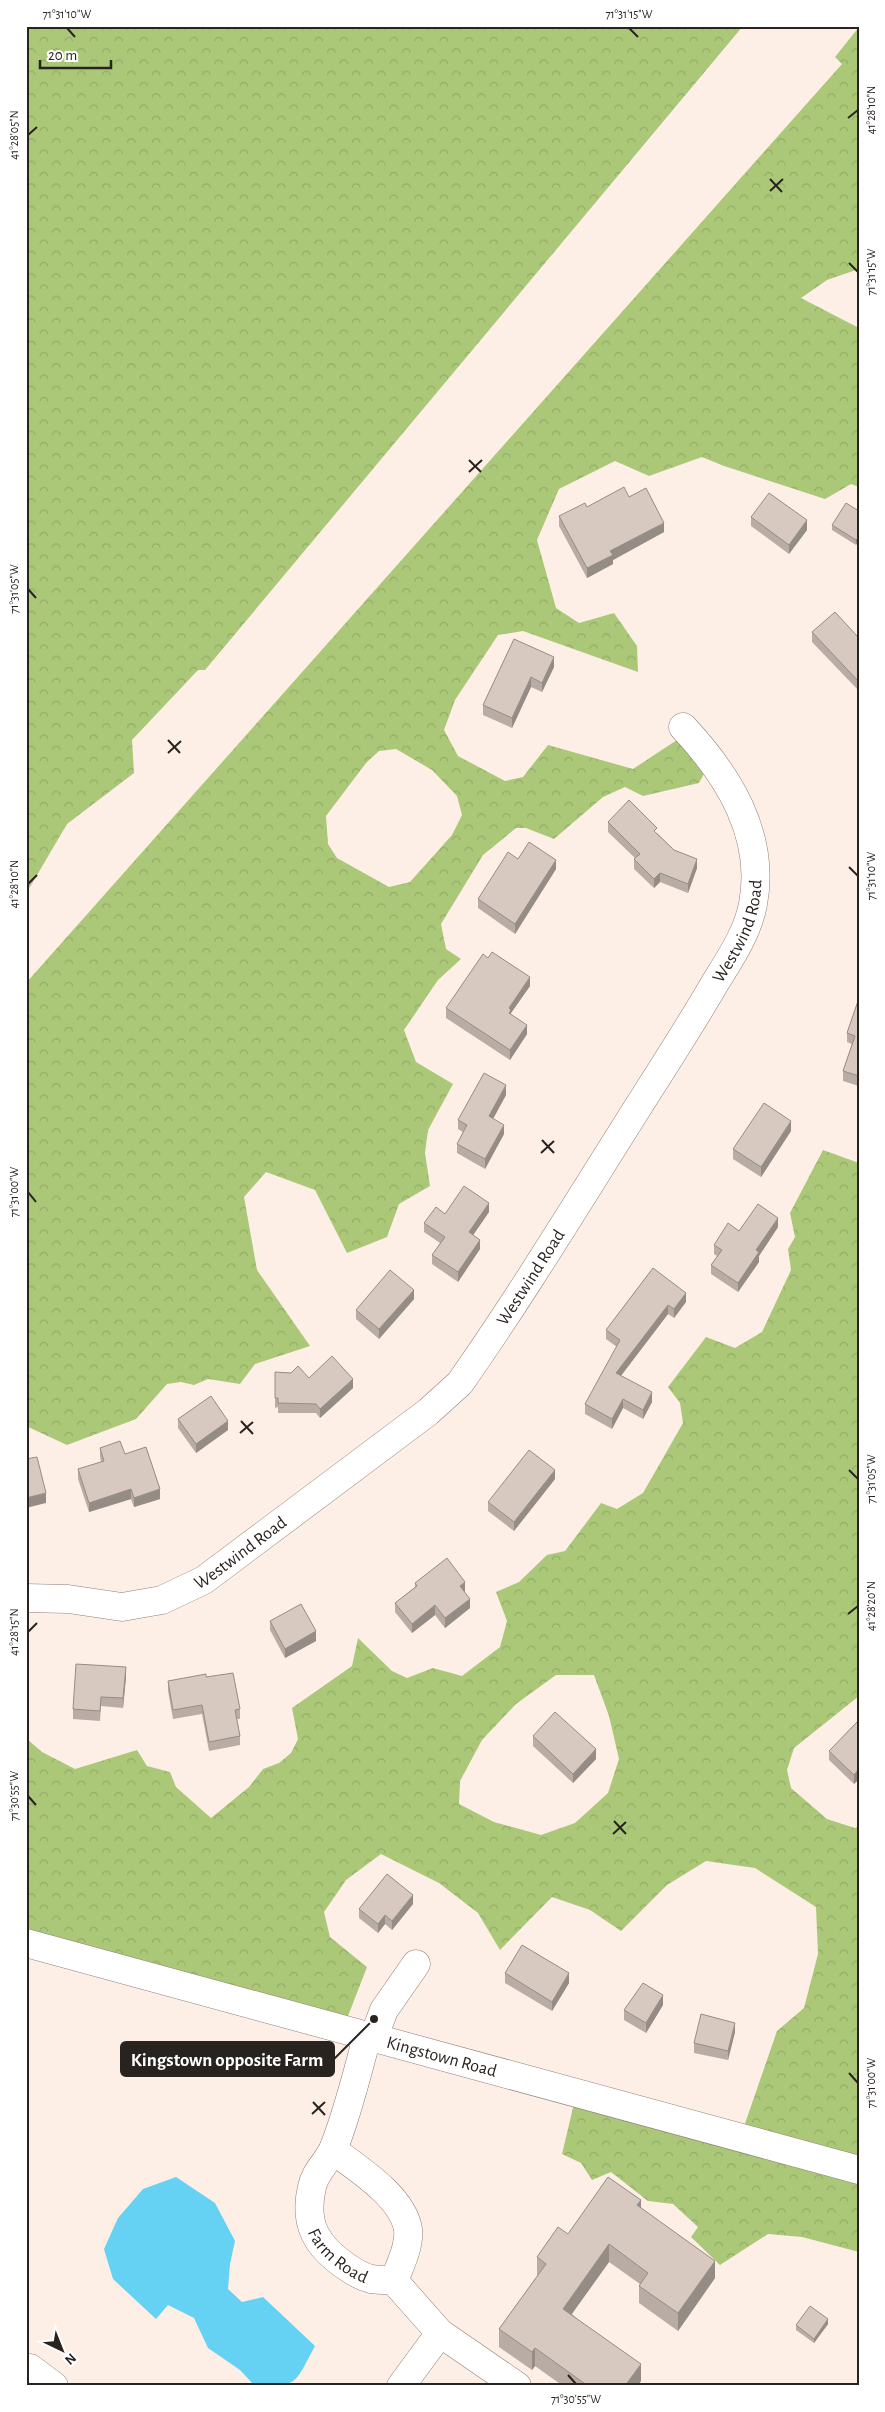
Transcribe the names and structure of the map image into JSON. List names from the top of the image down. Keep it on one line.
{"streets":{"street":["Westwind Road","Kingstown Road","Farm Road"]},"crossings":[["Kingstown Road","Farm Road"]],"places":["Kingstown opposite Farm"],"scale_bar":"20 m","north":"bottom right","coordinates":["71°31'10\"W","71°31'15\"W","41°28'10\"N","41°28'05\"N","71°31'05\"W","71°31'00\"W","41°28'20\"N","41°28'15\"N","71°30'55\"W"]}
